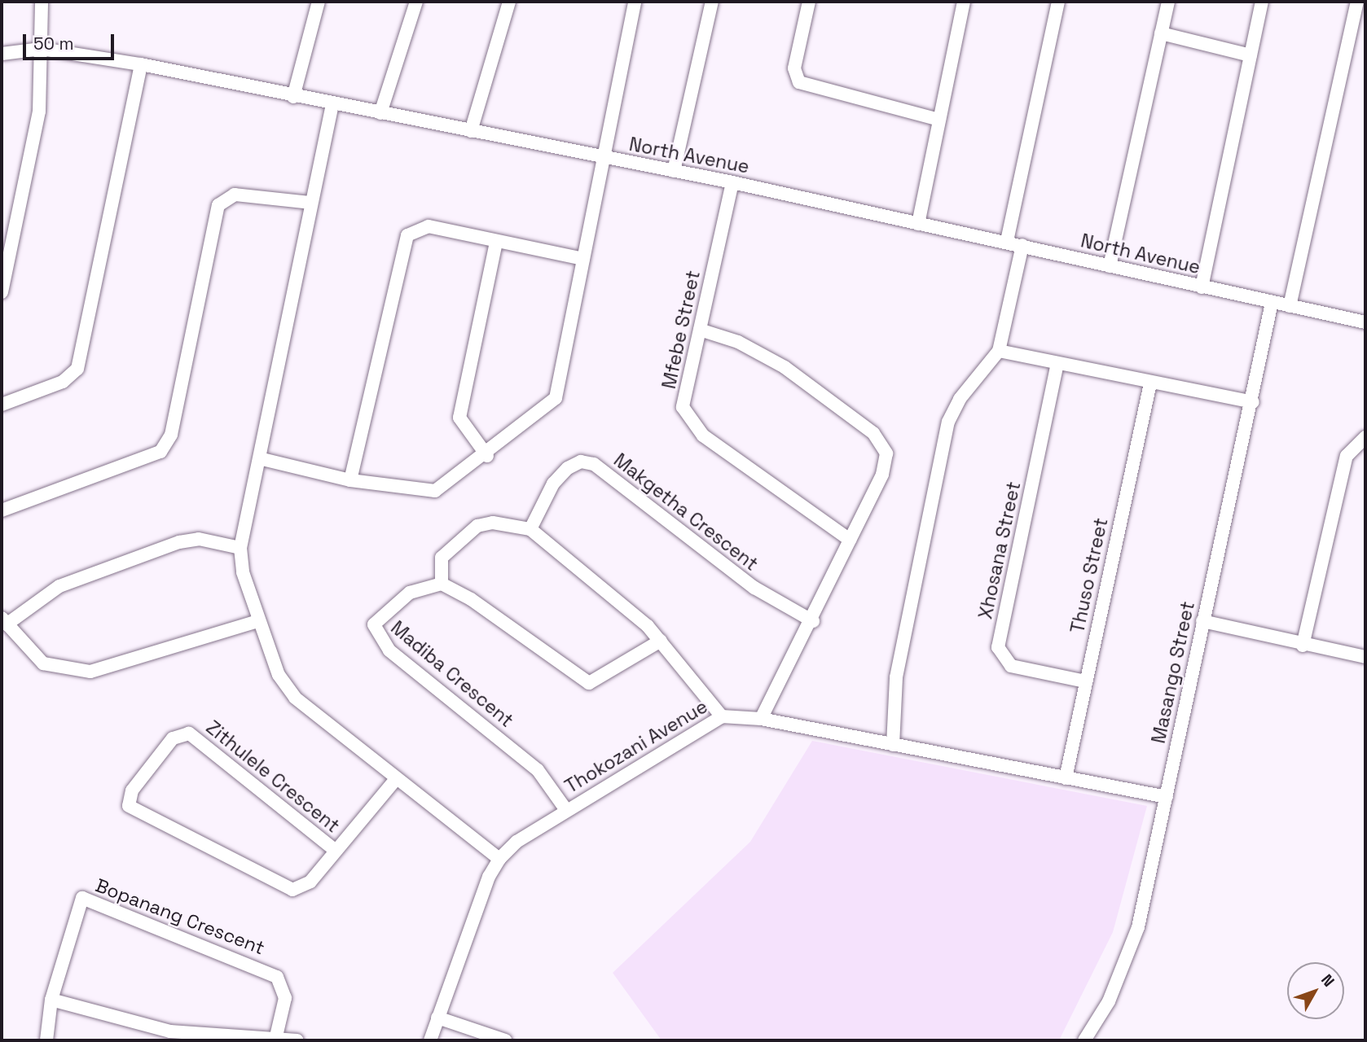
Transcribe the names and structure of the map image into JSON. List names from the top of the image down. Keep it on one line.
{"streets":{"street":["North Avenue","Mfebe Street","Makgetha Crescent","Xhosana Street","Thuso Street","Masango Street","Madiba Crescent","Thokozani Avenue","Zithulele Crescent","Bopanang Crescent"]},"crossings":[["North Avenue","Mfebe Street"],["North Avenue","Masango Street"],["Xhosana Street","Thuso Street"],["Thuso Street","Thokozani Avenue"],["Masango Street","Thokozani Avenue"],["Madiba Crescent","Thokozani Avenue"]],"scale_bar":"50 m","north":"top right"}
